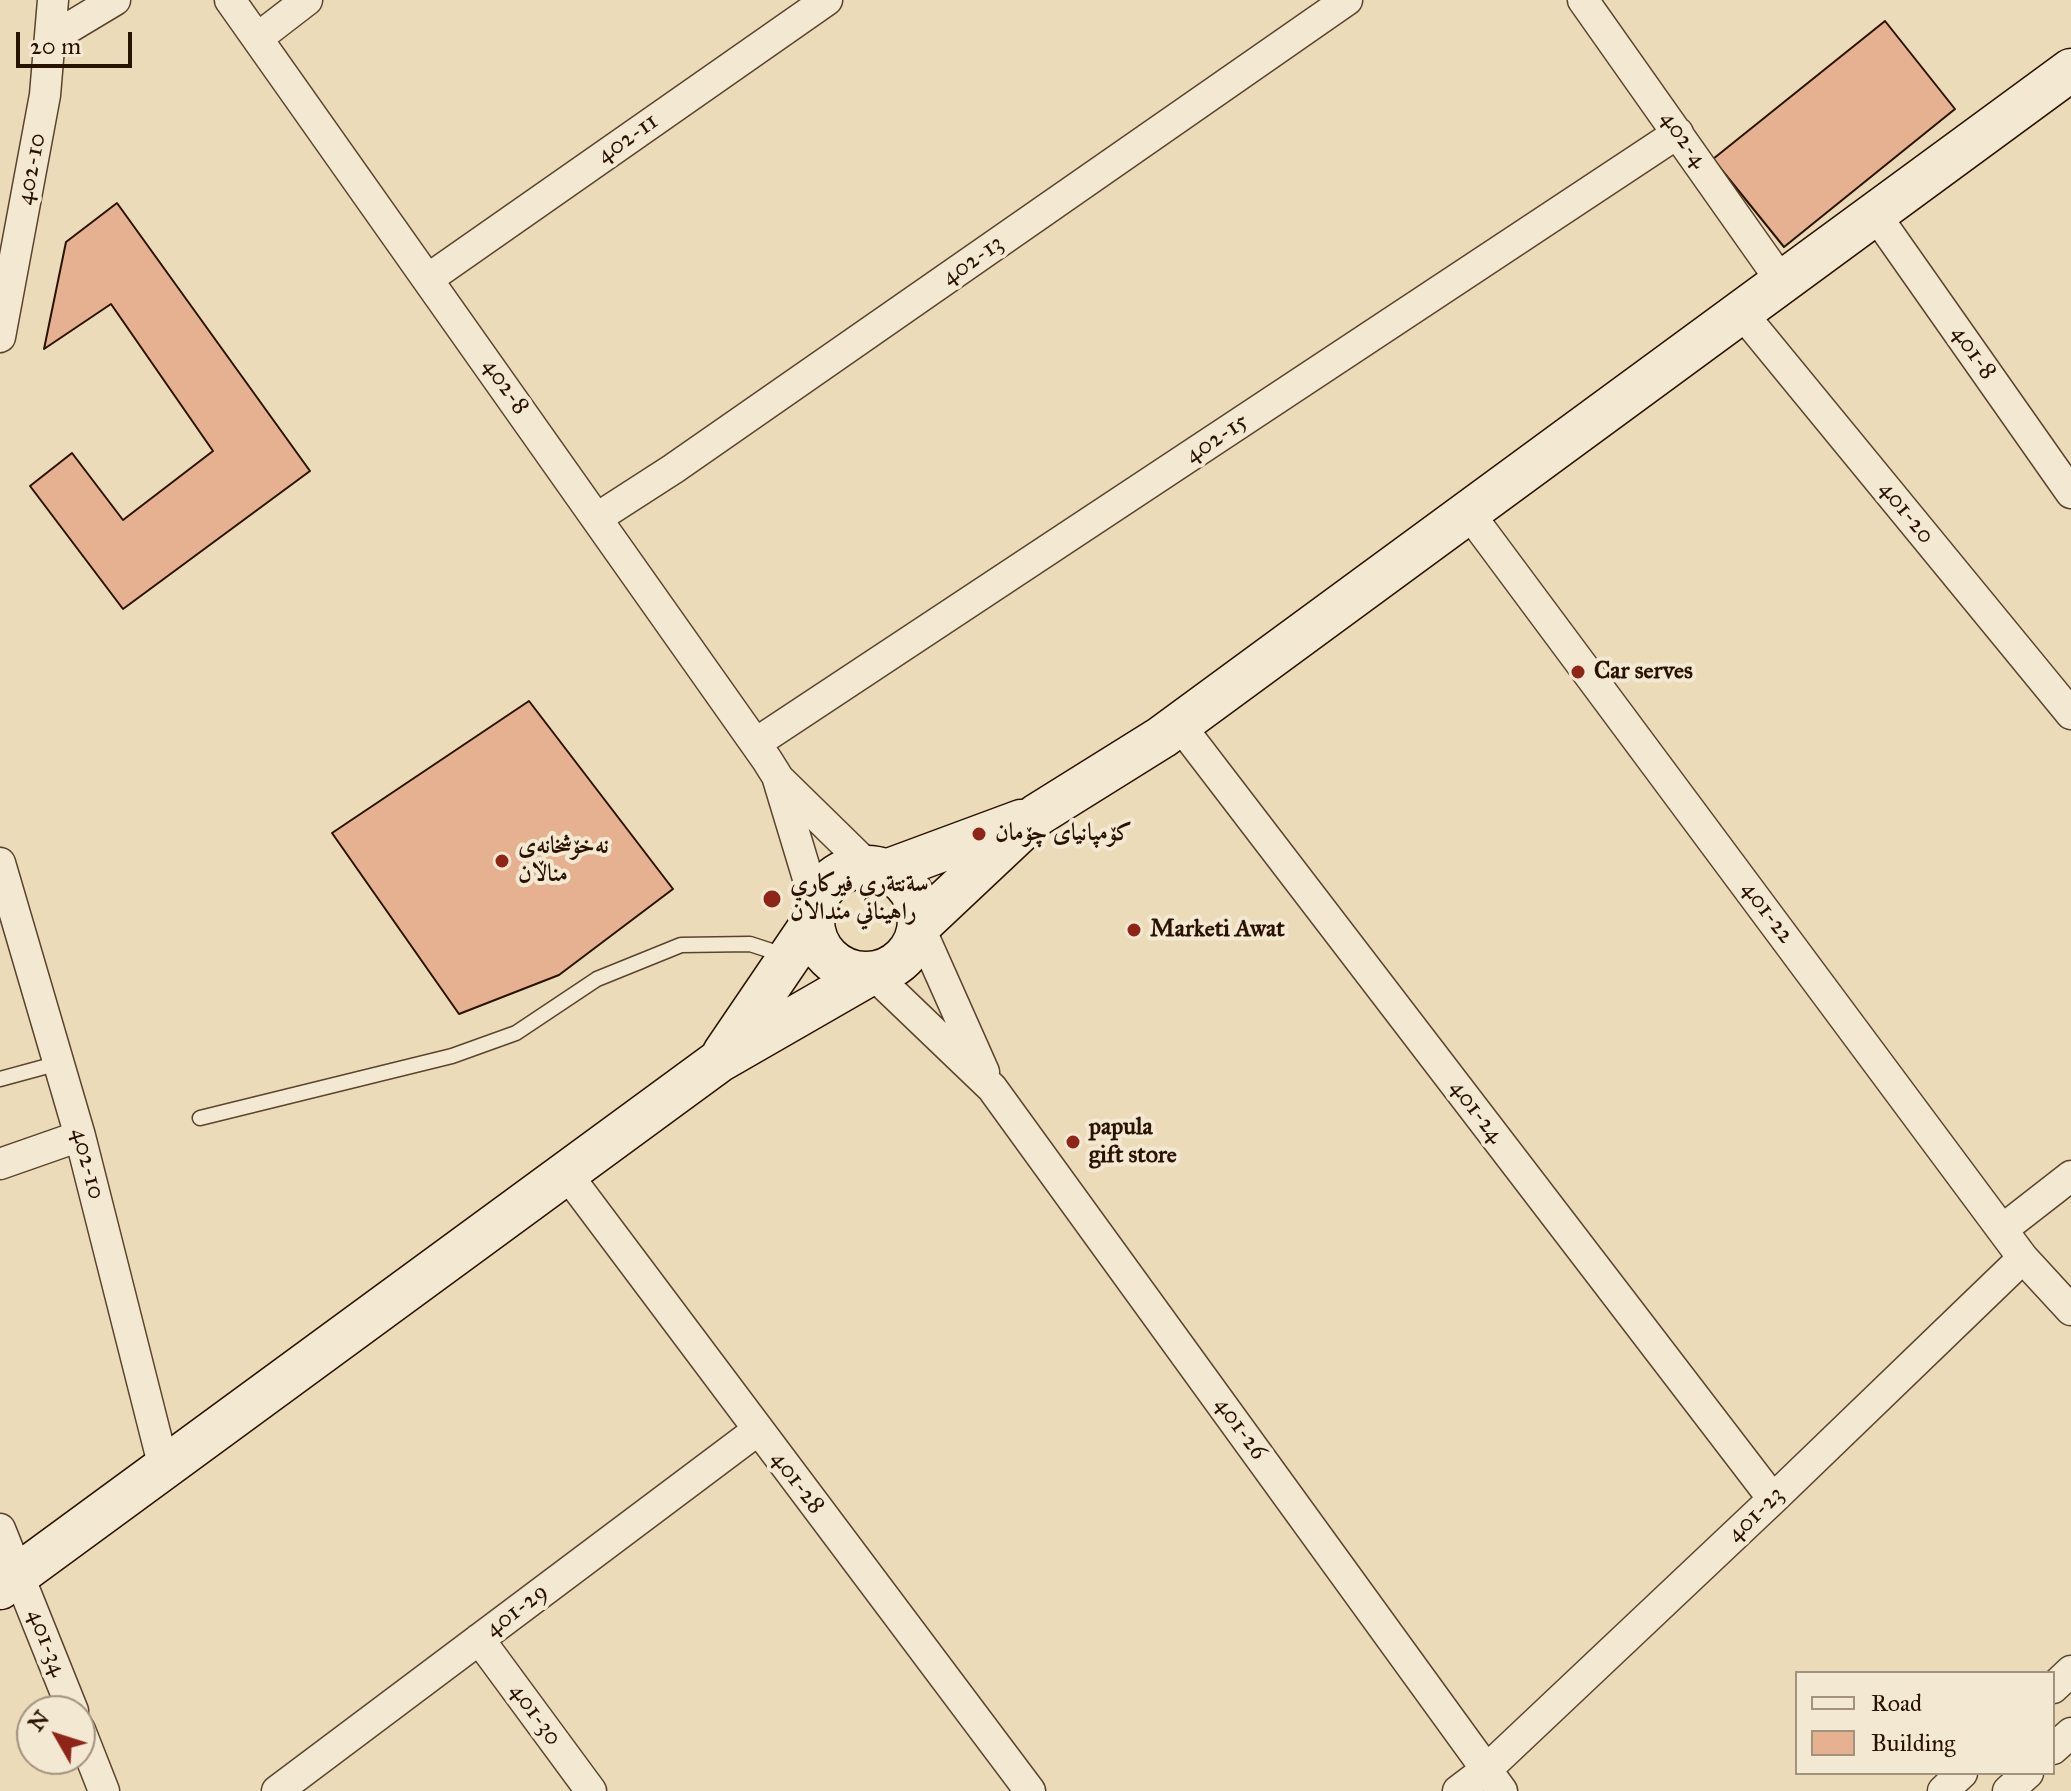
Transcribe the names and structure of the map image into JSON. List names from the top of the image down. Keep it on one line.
{"streets":{"street":["402-11","402-4","402-10","402-13","401-8","402-8","402-15","401-20","401-22","401-24","401-26","401-28","401-23","401-29","401-34","401-30"]},"crossings":[["402-11","402-8"],["402-4","402-15"],["402-13","402-8"],["402-8","402-15"],["401-22","401-23"],["401-24","401-23"],["401-26","401-23"],["401-28","401-29"],["401-29","401-30"]],"places":["Car serves","کۆمپانیای چۆمان","نەخۆشخانەی مناڵان","سةنتةري فيركاري راهيناني مندالان","Marketi Awat","papula gift store"],"legend":["Road","Building"],"scale_bar":"20 m","north":"top left"}
